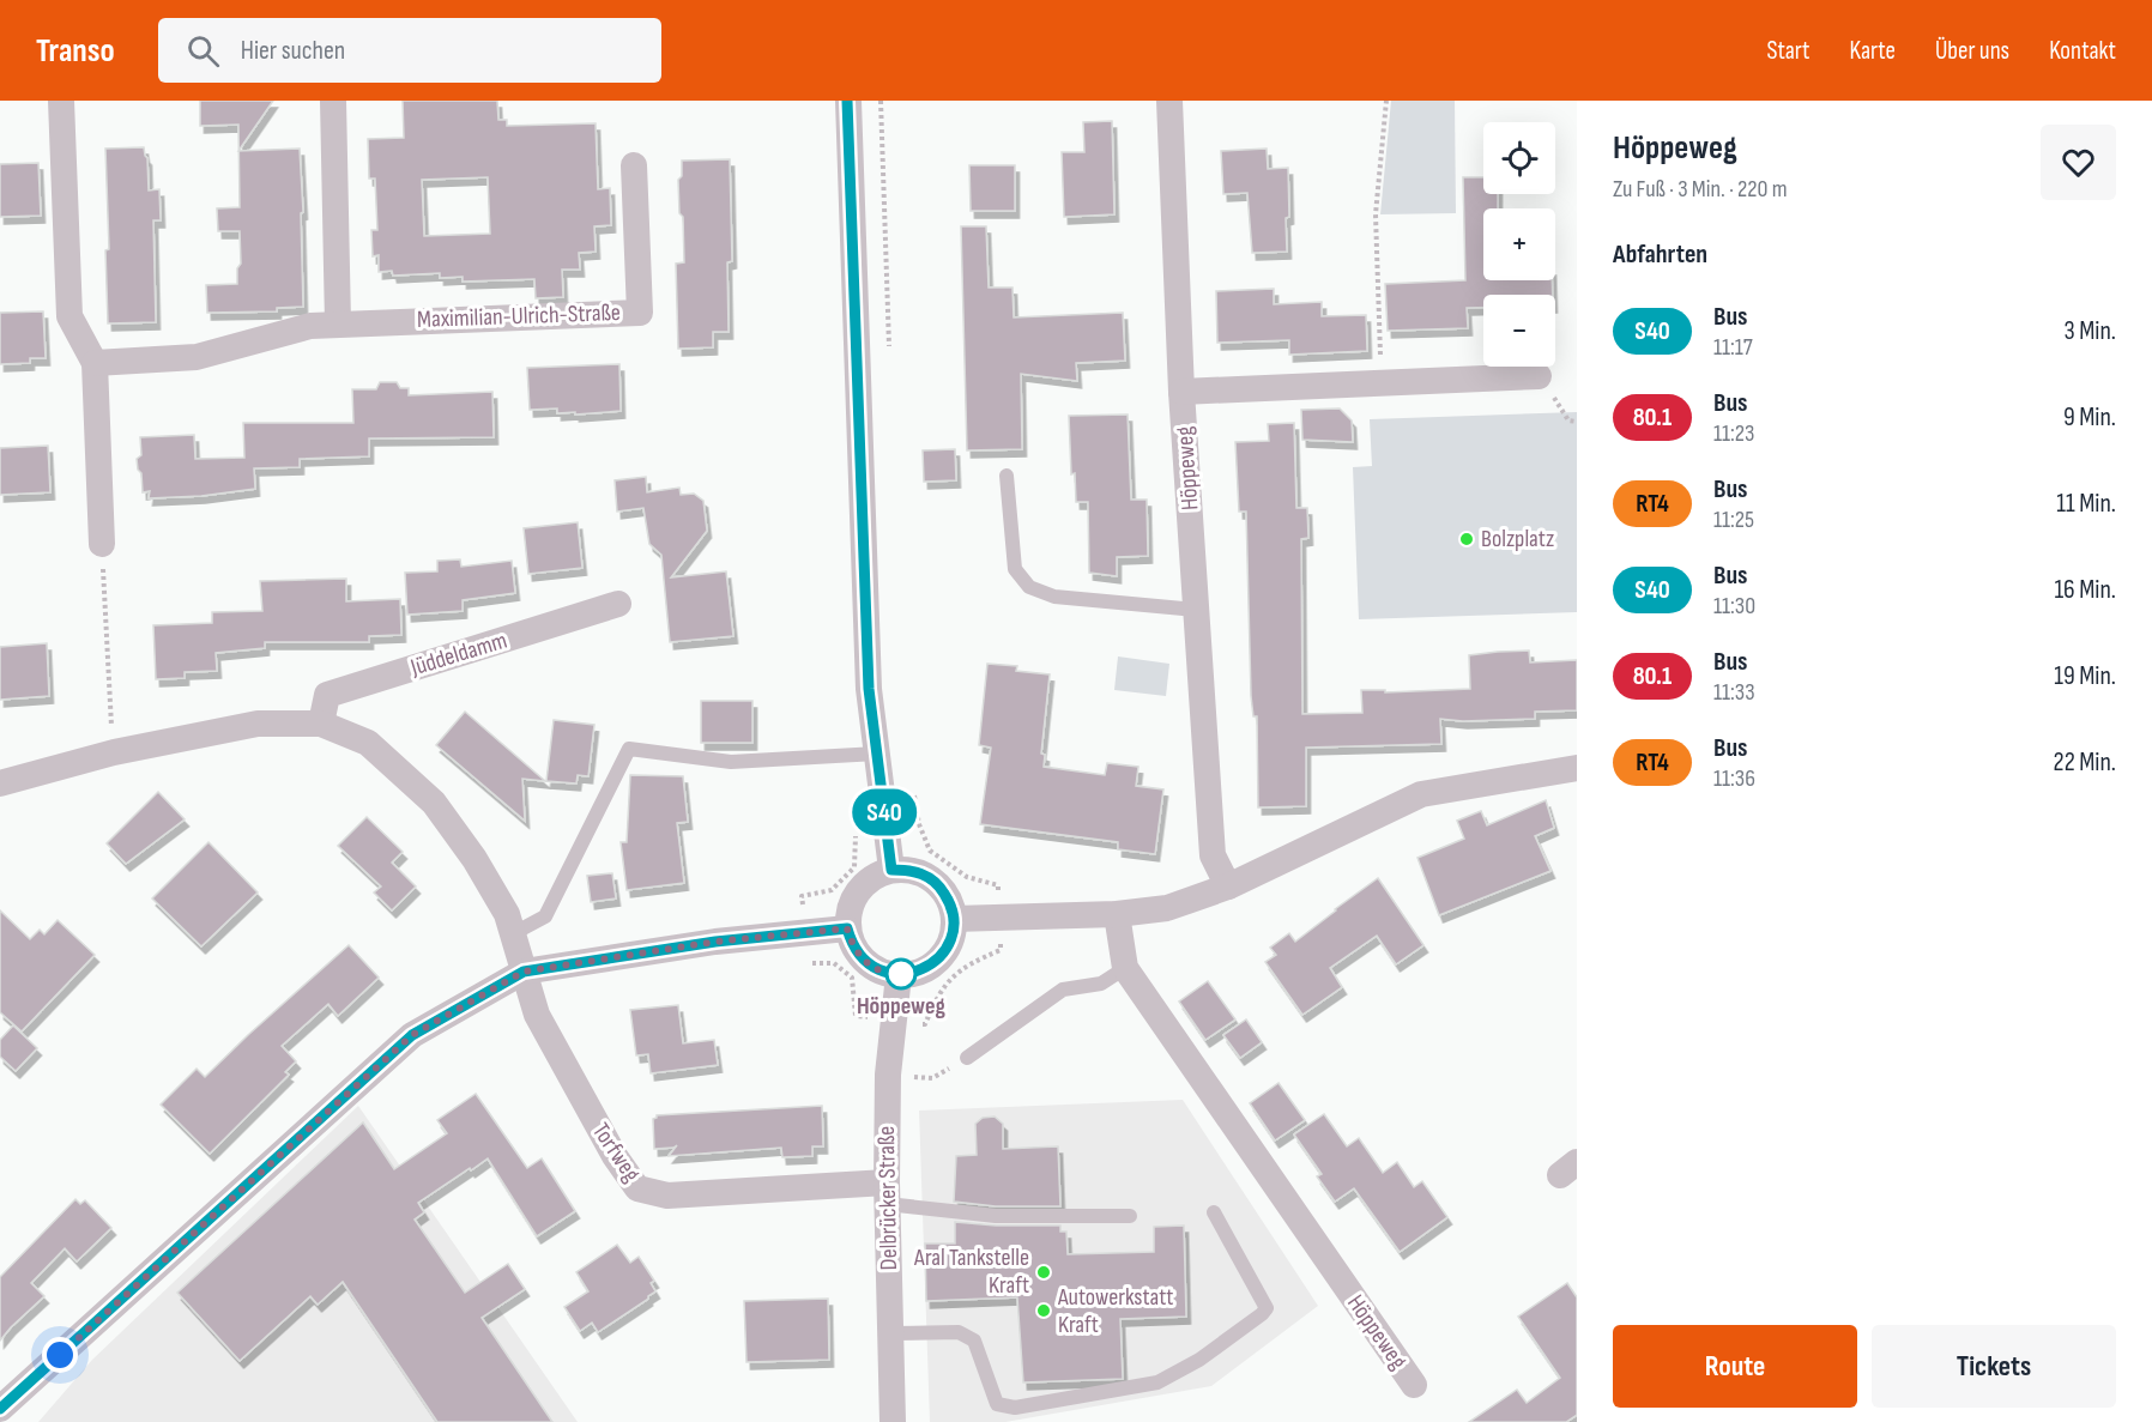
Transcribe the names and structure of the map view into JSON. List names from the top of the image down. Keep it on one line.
{"streets":{"street":["Maximilian-Ulrich-Straße","Höppeweg","Jüddeldamm","Torfweg","Delbrücker Straße"]},"crossings":[["Torfweg","Delbrücker Straße"]],"places":["Bolzplatz","Höppeweg","Aral Tankstelle Kraft","Autowerkstatt Kraft"],"lines":["bus line S40"],"page":{"header":"Transo","search":"Hier suchen","nav":["Start","Karte","Über uns","Kontakt"],"on_map":"S40","heading":[["Höppeweg","Zu Fuß · 3 Min. · 220 m"],"Abfahrten"],"map_buttons":["+","−"],"list":[{"mark":"S40","name":"Bus","note":"11:17","value":"3 Min."},{"mark":"80.1","name":"Bus","note":"11:23","value":"9 Min."},{"mark":"RT4","name":"Bus","note":"11:25","value":"11 Min."},{"mark":"S40","name":"Bus","note":"11:30","value":"16 Min."},{"mark":"80.1","name":"Bus","note":"11:33","value":"19 Min."},{"mark":"RT4","name":"Bus","note":"11:36","value":"22 Min."}],"buttons":["Route","Tickets"]}}
